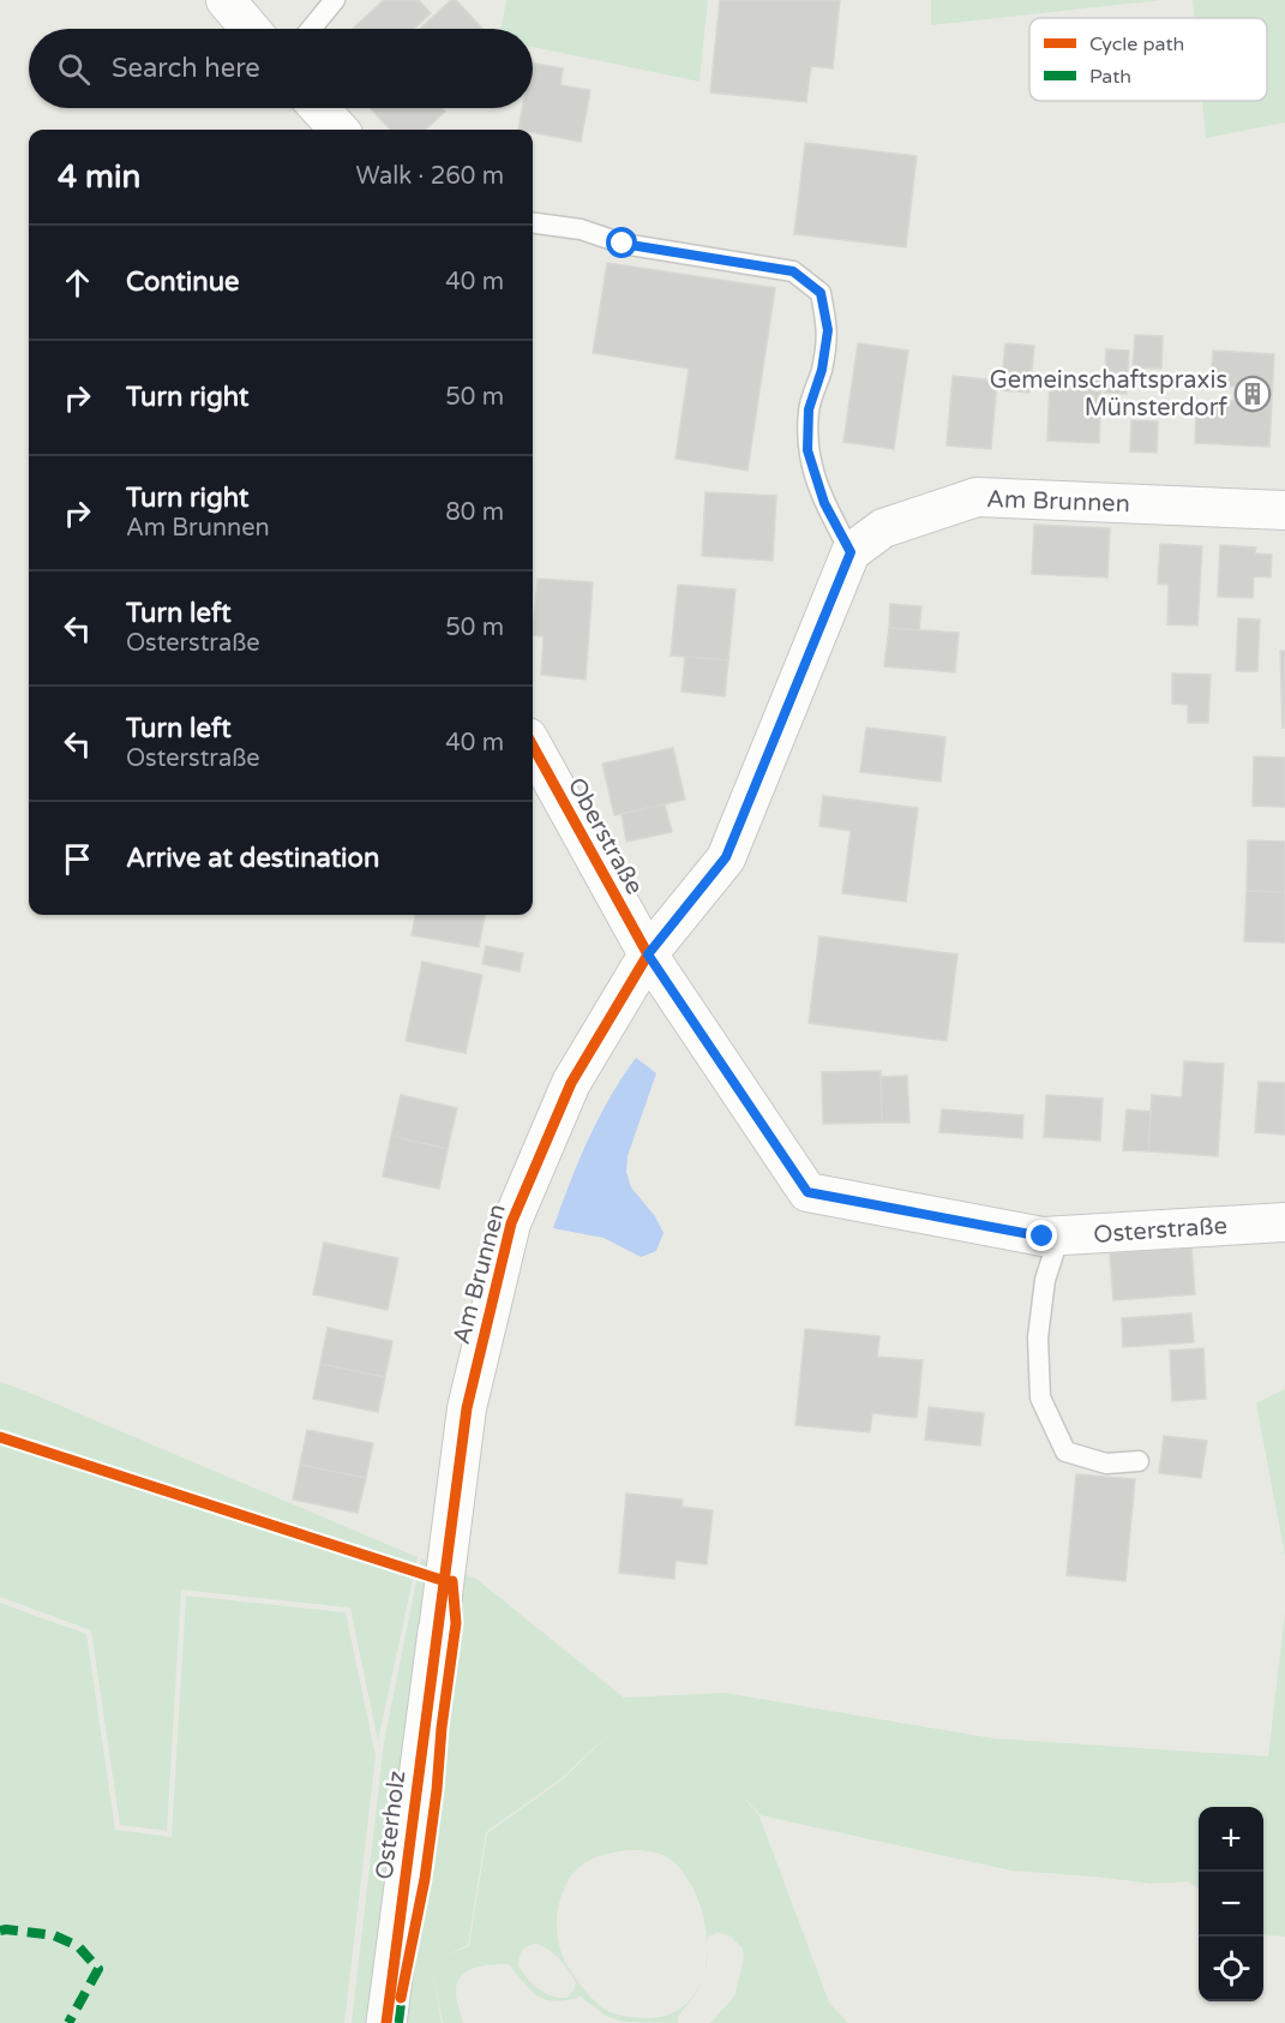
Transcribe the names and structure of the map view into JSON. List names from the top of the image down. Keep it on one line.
{"streets":{"street":["Am Brunnen","Oberstraße","Osterstraße","Osterholz"]},"crossings":[["Am Brunnen","Oberstraße"],["Am Brunnen","Osterstraße"],["Am Brunnen","Osterholz"],["Oberstraße","Osterstraße"]],"places":{"building":["Gemeinschaftspraxis Münsterdorf"]},"legend":["Cycle path","Path"],"page":{"search":"Search here","heading":["4 min","Walk · 260 m"],"list":[["Continue","40 m"],["Turn right","50 m"],["Turn right","Am Brunnen","80 m"],["Turn left","Osterstraße","50 m"],["Turn left","Osterstraße","40 m"],"Arrive at destination"],"map_buttons":["+","−"]}}
